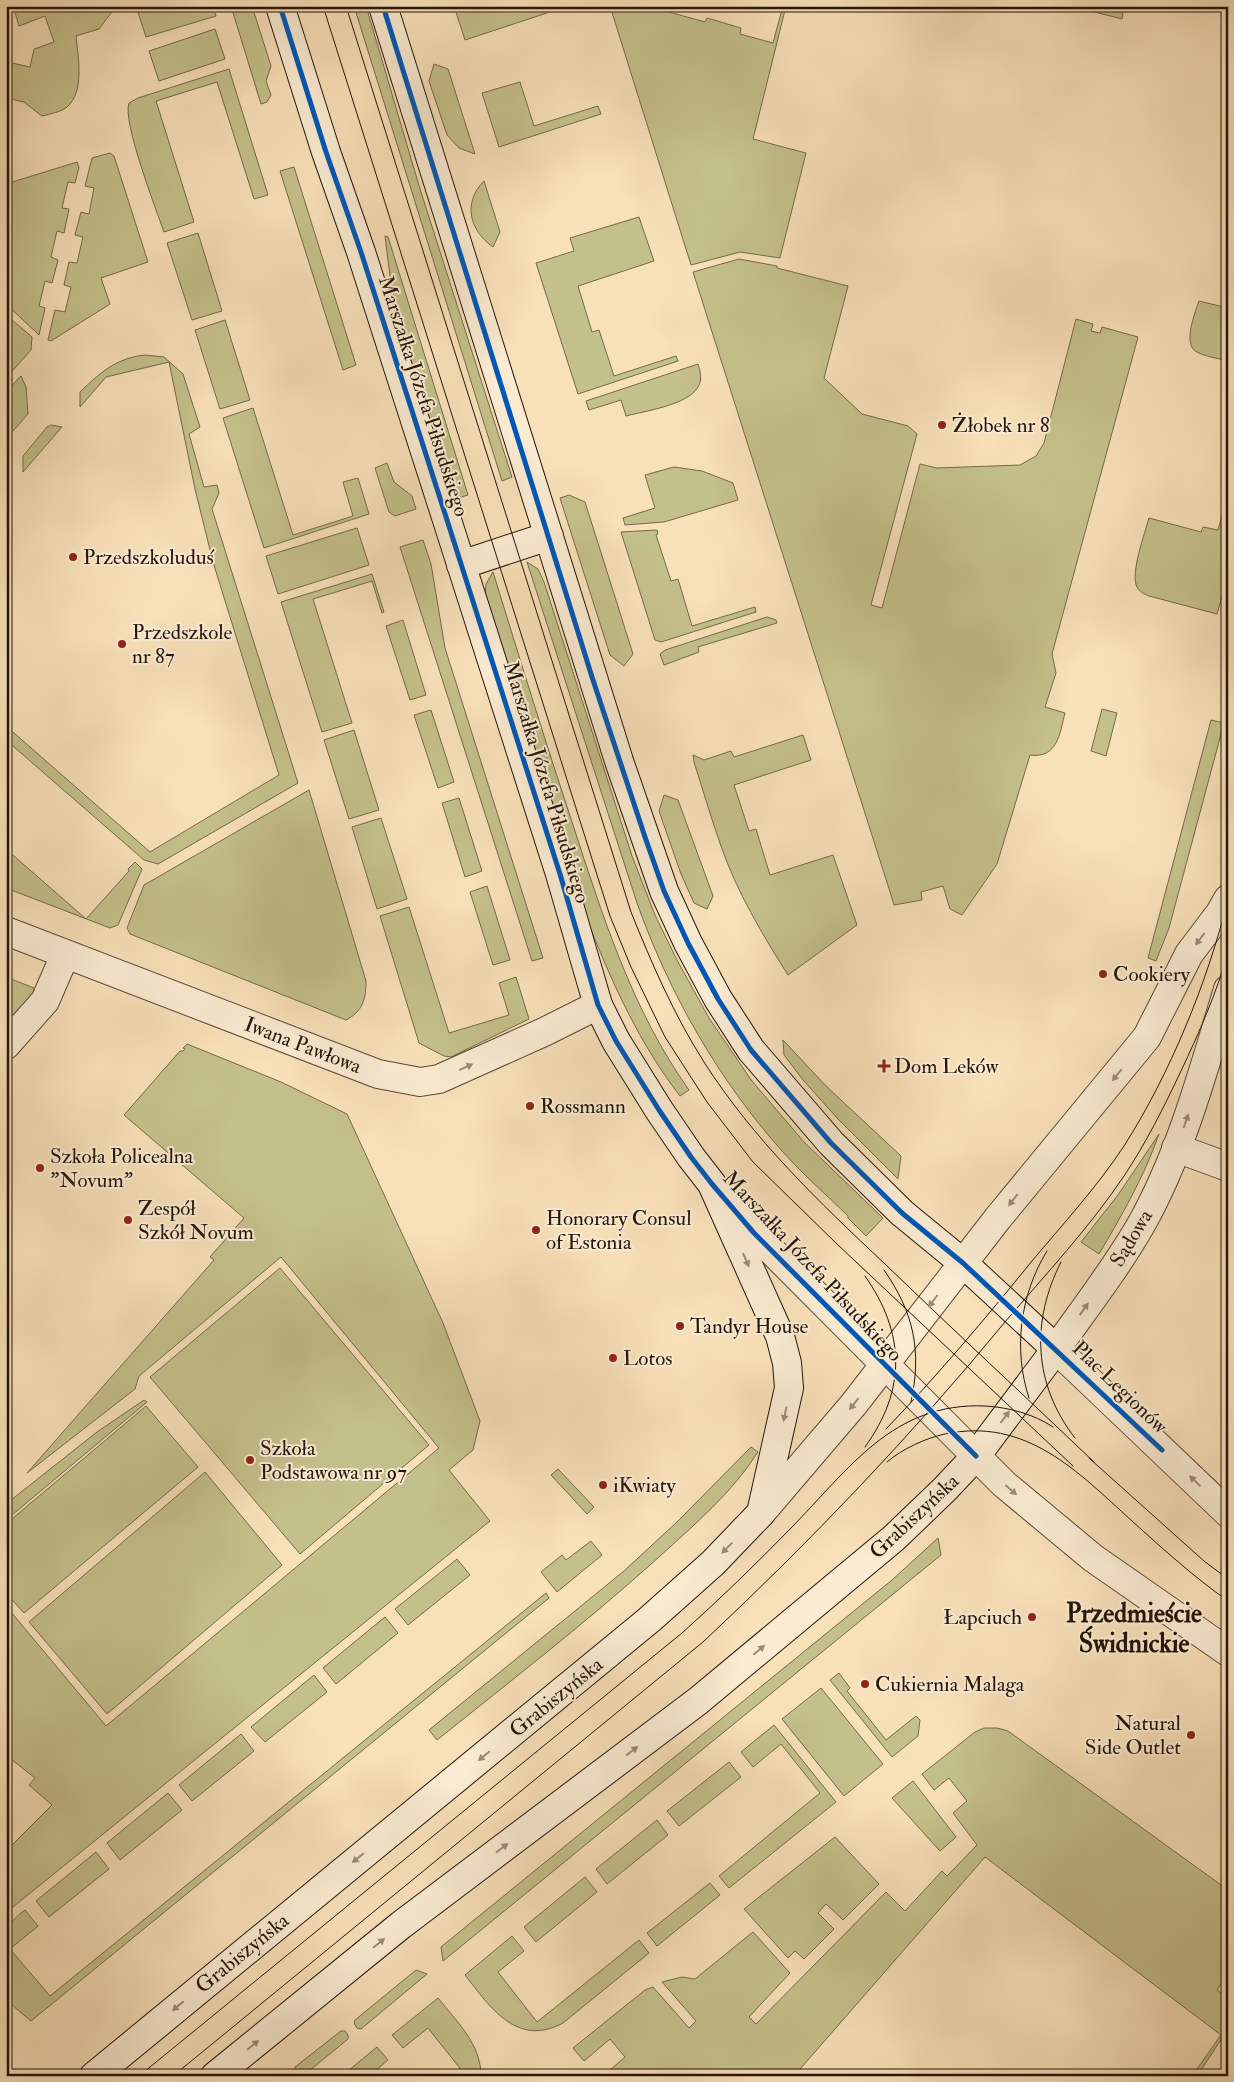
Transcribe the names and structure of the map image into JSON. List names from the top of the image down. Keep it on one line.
{"streets":{"main road":["Marszałka Józefa Piłsudskiego","Iwana Pawłowa","Sądowa","Plac Legionów","Grabiszyńska"]},"crossings":[["Marszałka Józefa Piłsudskiego","Iwana Pawłowa"],["Marszałka Józefa Piłsudskiego","Sądowa"],["Marszałka Józefa Piłsudskiego","Grabiszyńska"],["Sądowa","Plac Legionów"],["Sądowa","Grabiszyńska"]],"one_way":["Iwana Pawłowa"],"districts":["Przedmieście Świdnickie"],"places":{"other":["Żłobek nr 8","Przedszkoluduś","Przedszkole nr 87","Cookiery","Rossmann","Szkoła Policealna \"Novum\"","Zespół Szkół Novum","Honorary Consul of Estonia","Tandyr House","Lotos","Szkoła Podstawowa nr 97","iKwiaty","Łapciuch","Cukiernia Malaga","Natural Side Outlet"],"health":["Dom Leków"]}}
